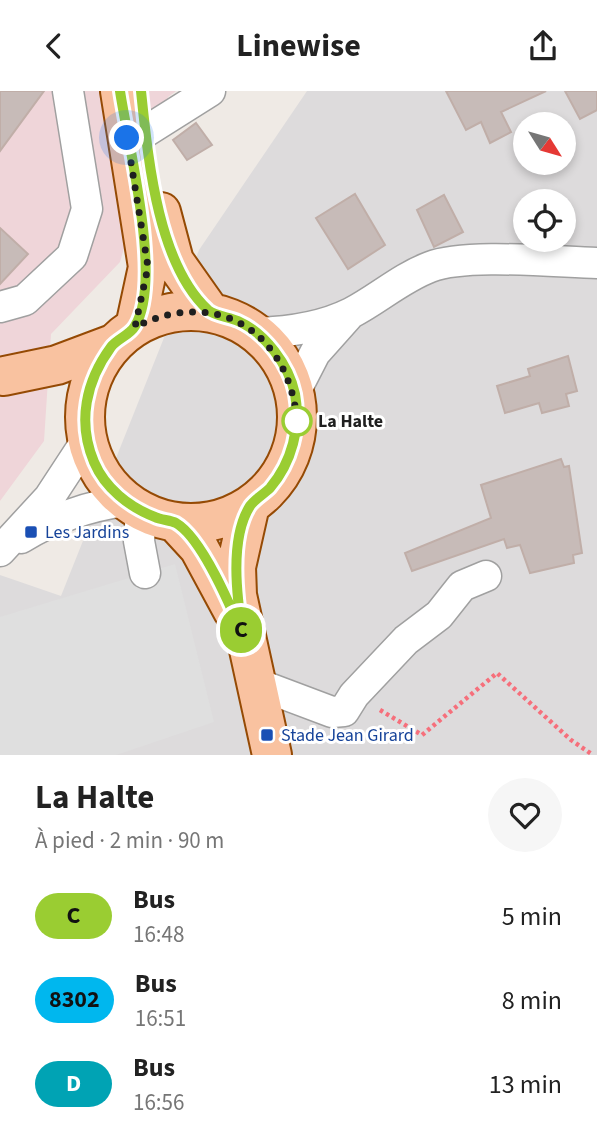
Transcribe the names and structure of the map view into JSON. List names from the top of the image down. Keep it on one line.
{"places":{"other":["La Halte"],"transit":["Les Jardins","Stade Jean Girard"]},"lines":["bus line C"],"north":"bottom right","page":{"header":"Linewise","on_map":"C","heading":["La Halte","À pied · 2 min · 90 m"],"list":[{"mark":"C","name":"Bus","note":"16:48","value":"5 min"},{"mark":"8302","name":"Bus","note":"16:51","value":"8 min"},{"mark":"D","name":"Bus","note":"16:56","value":"13 min"}]}}
